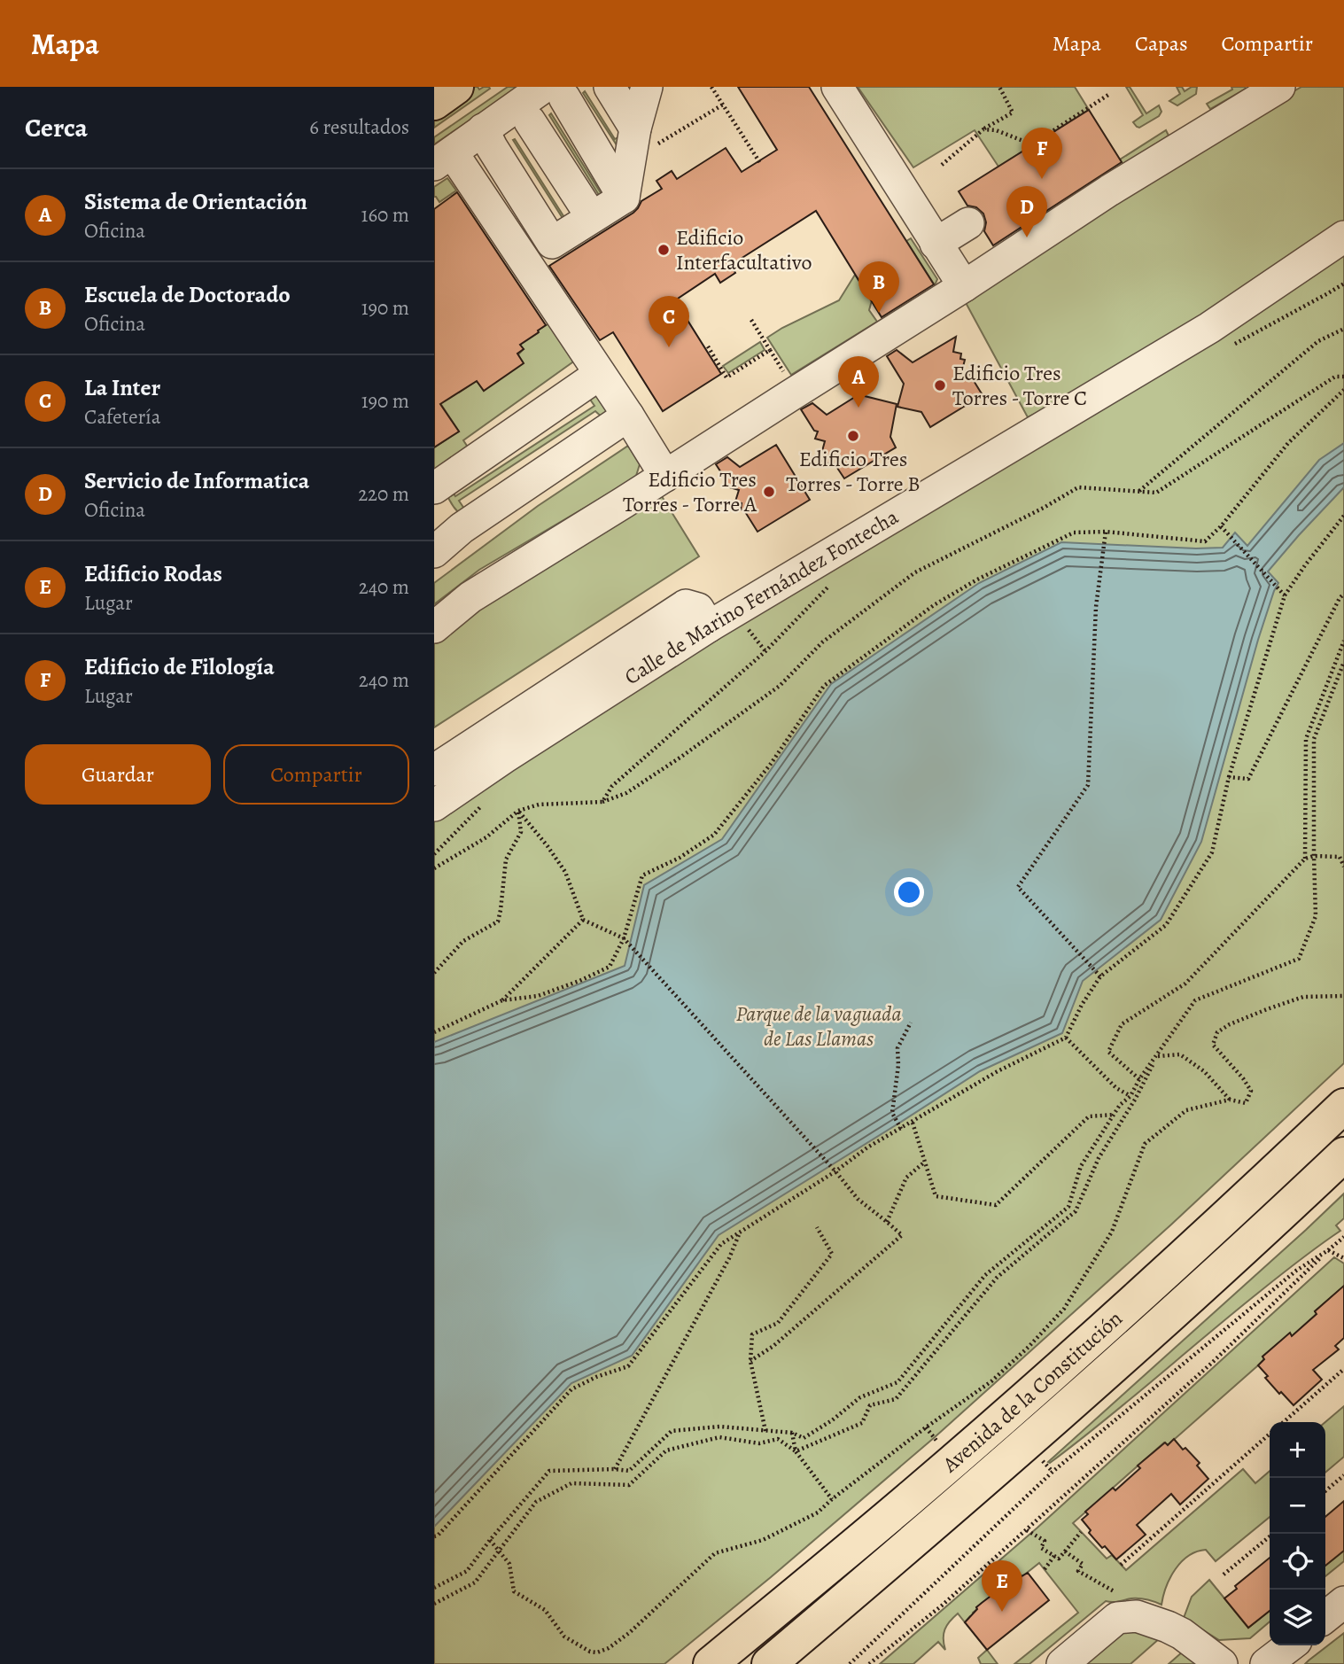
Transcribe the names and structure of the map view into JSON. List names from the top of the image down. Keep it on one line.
{"streets":{"main road":["Avenida de la Constitución"],"street":["Calle de Marino Fernández Fontecha"]},"parks":["Parque de la vaguada de Las Llamas"],"places":["Edificio Interfacultativo","Edificio Tres Torres - Torre C","Edificio Tres Torres - Torre B","Edificio Tres Torres - Torre A"],"page":{"header":"Mapa","nav":["Mapa","Capas","Compartir"],"heading":["Cerca","6 resultados"],"pins":["F","D","B","C","A","E"],"list":[{"mark":"A","name":"Sistema de Orientación","note":"Oficina","value":"160 m"},{"mark":"B","name":"Escuela de Doctorado","note":"Oficina","value":"190 m"},{"mark":"C","name":"La Inter","note":"Cafetería","value":"190 m"},{"mark":"D","name":"Servicio de Informatica","note":"Oficina","value":"220 m"},{"mark":"E","name":"Edificio Rodas","note":"Lugar","value":"240 m"},{"mark":"F","name":"Edificio de Filología","note":"Lugar","value":"240 m"}],"buttons":["Guardar","Compartir"],"map_buttons":["+","−"]}}
